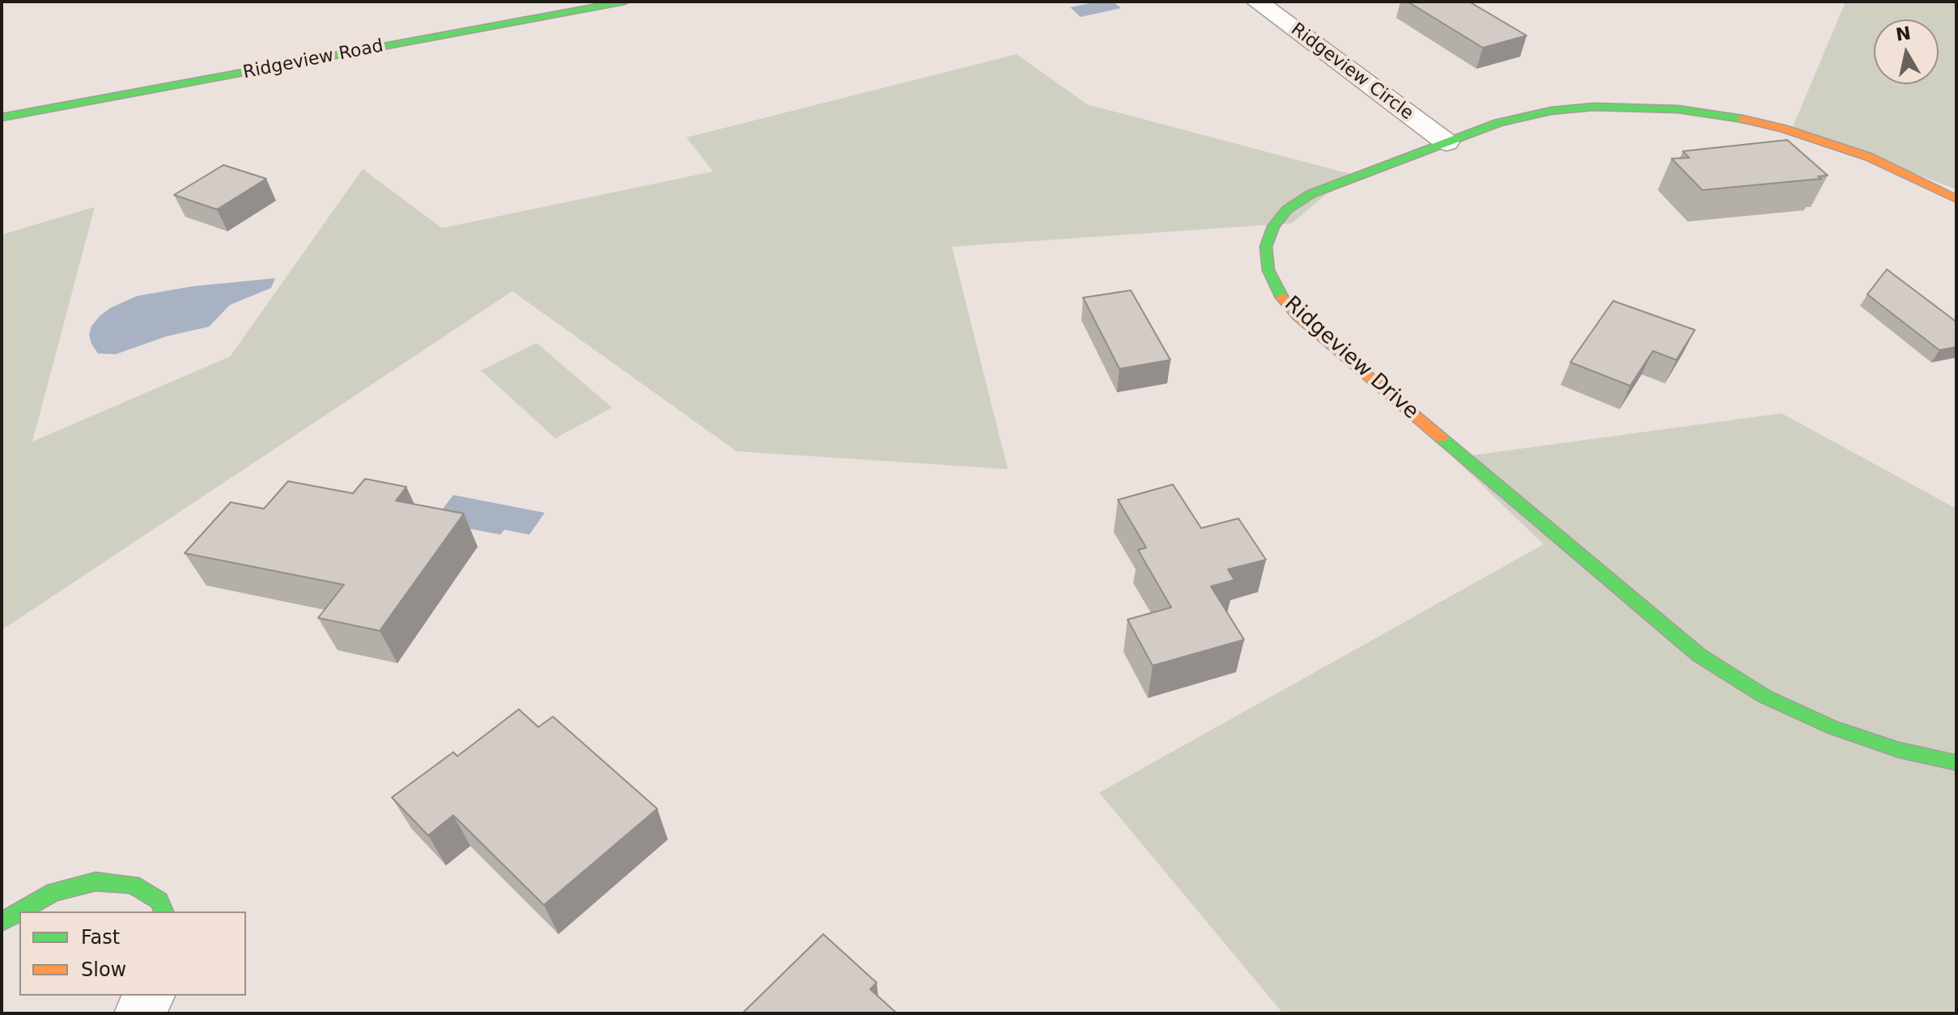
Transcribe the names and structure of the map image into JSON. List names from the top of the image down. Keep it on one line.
{"streets":{"street":["Ridgeview Road","Ridgeview Circle","Ridgeview Drive"]},"crossings":[["Ridgeview Circle","Ridgeview Drive"]],"legend":["Fast","Slow"],"north":"top"}
